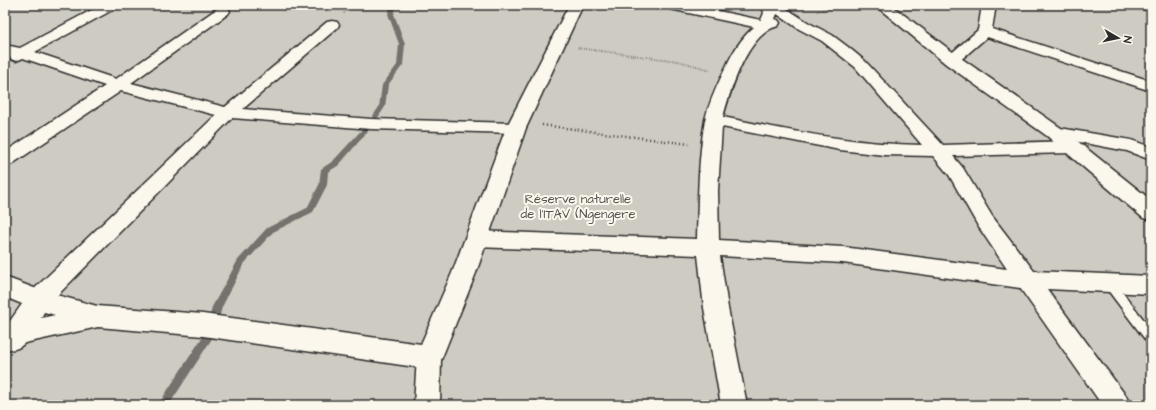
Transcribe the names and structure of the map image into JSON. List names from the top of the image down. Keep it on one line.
{"parks":["Réserve naturelle de l'ITAV (Ngengere"],"north":"right"}
